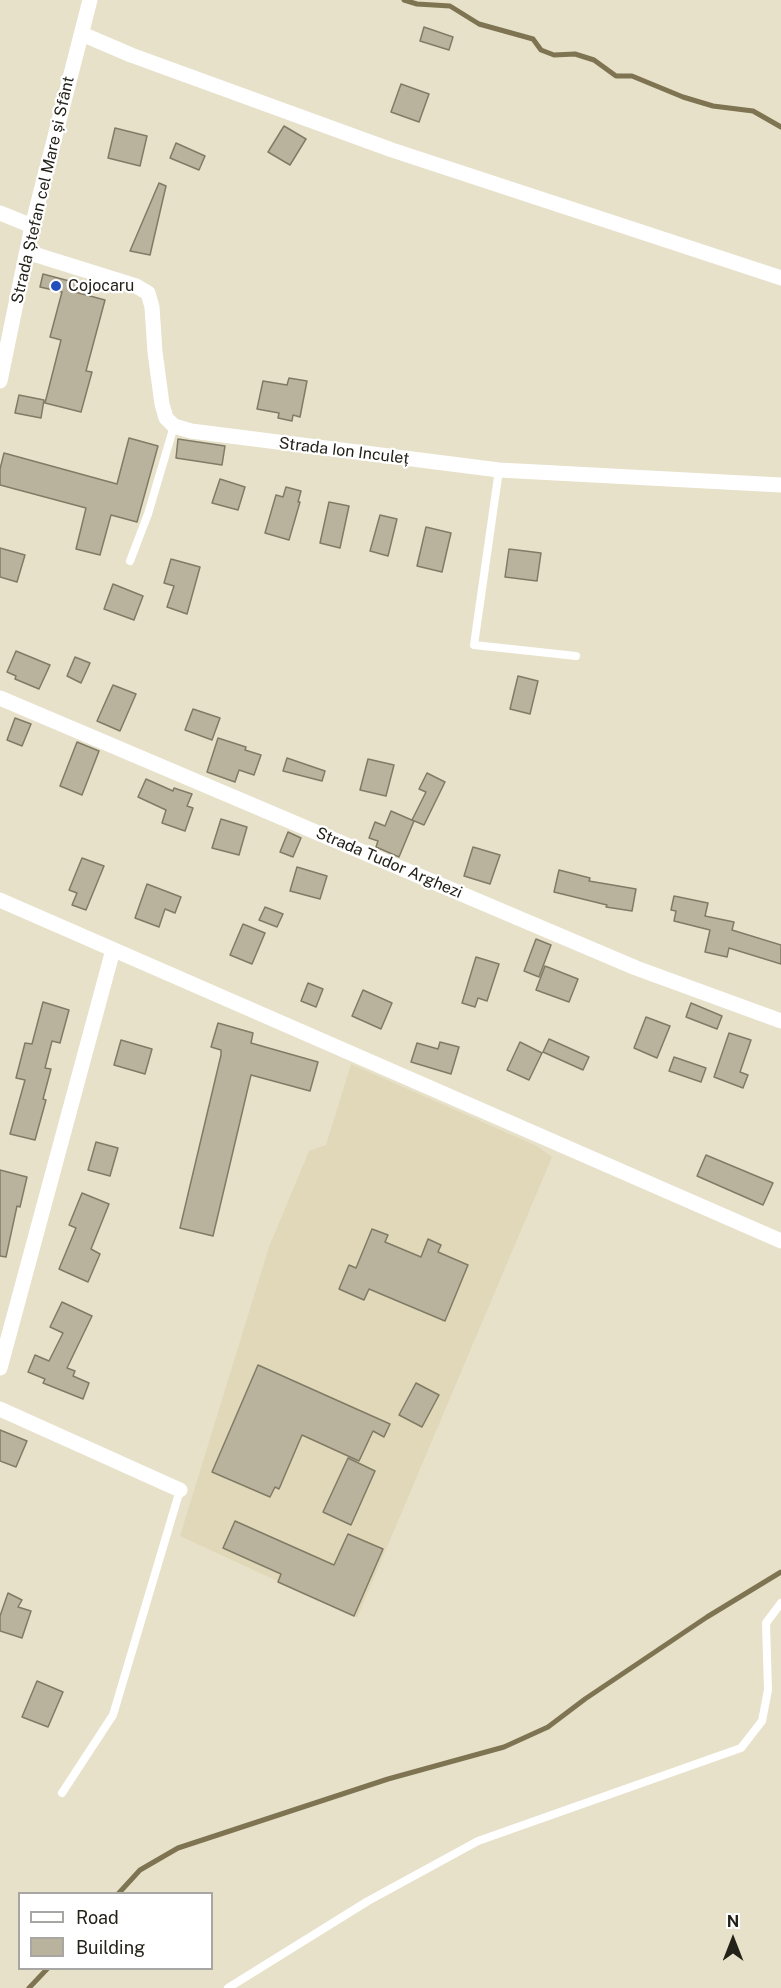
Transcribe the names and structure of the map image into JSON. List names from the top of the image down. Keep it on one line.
{"streets":{"street":["Strada Ștefan cel Mare și Sfânt","Strada Ion Inculeț","Strada Tudor Arghezi"]},"places":["Cojocaru"],"legend":["Road","Building"],"north":"top"}
